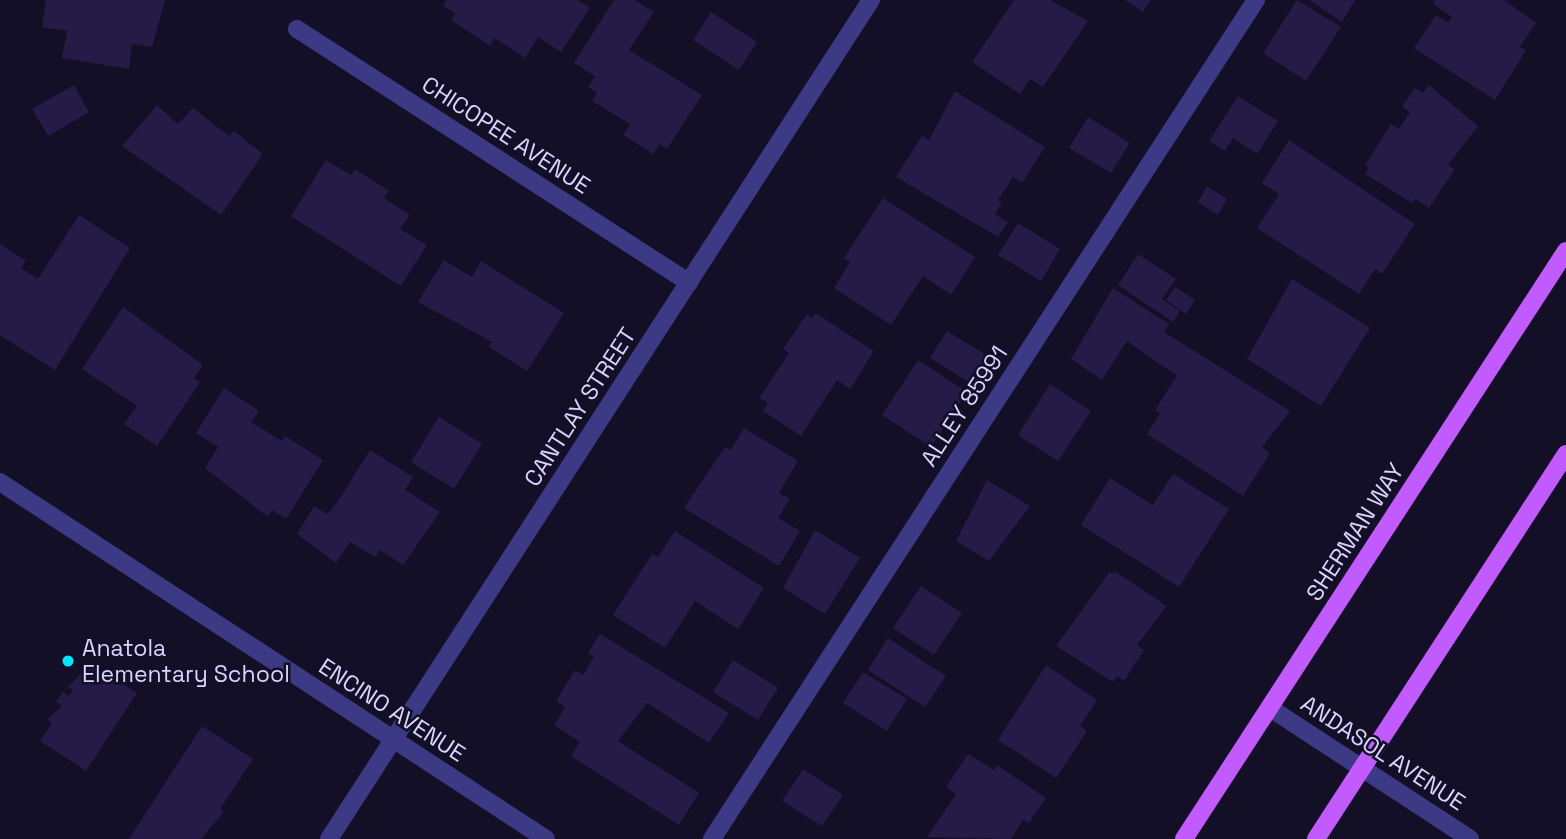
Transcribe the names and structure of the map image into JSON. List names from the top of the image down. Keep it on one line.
{"streets":{"main road":["SHERMAN WAY"],"street":["CHICOPEE AVENUE","ALLEY 85991","CANTLAY STREET","ENCINO AVENUE","ANDASOL AVENUE"]},"crossings":[["CHICOPEE AVENUE","CANTLAY STREET"],["CANTLAY STREET","ENCINO AVENUE"],["SHERMAN WAY","ANDASOL AVENUE"]],"places":["Anatola Elementary School"]}
